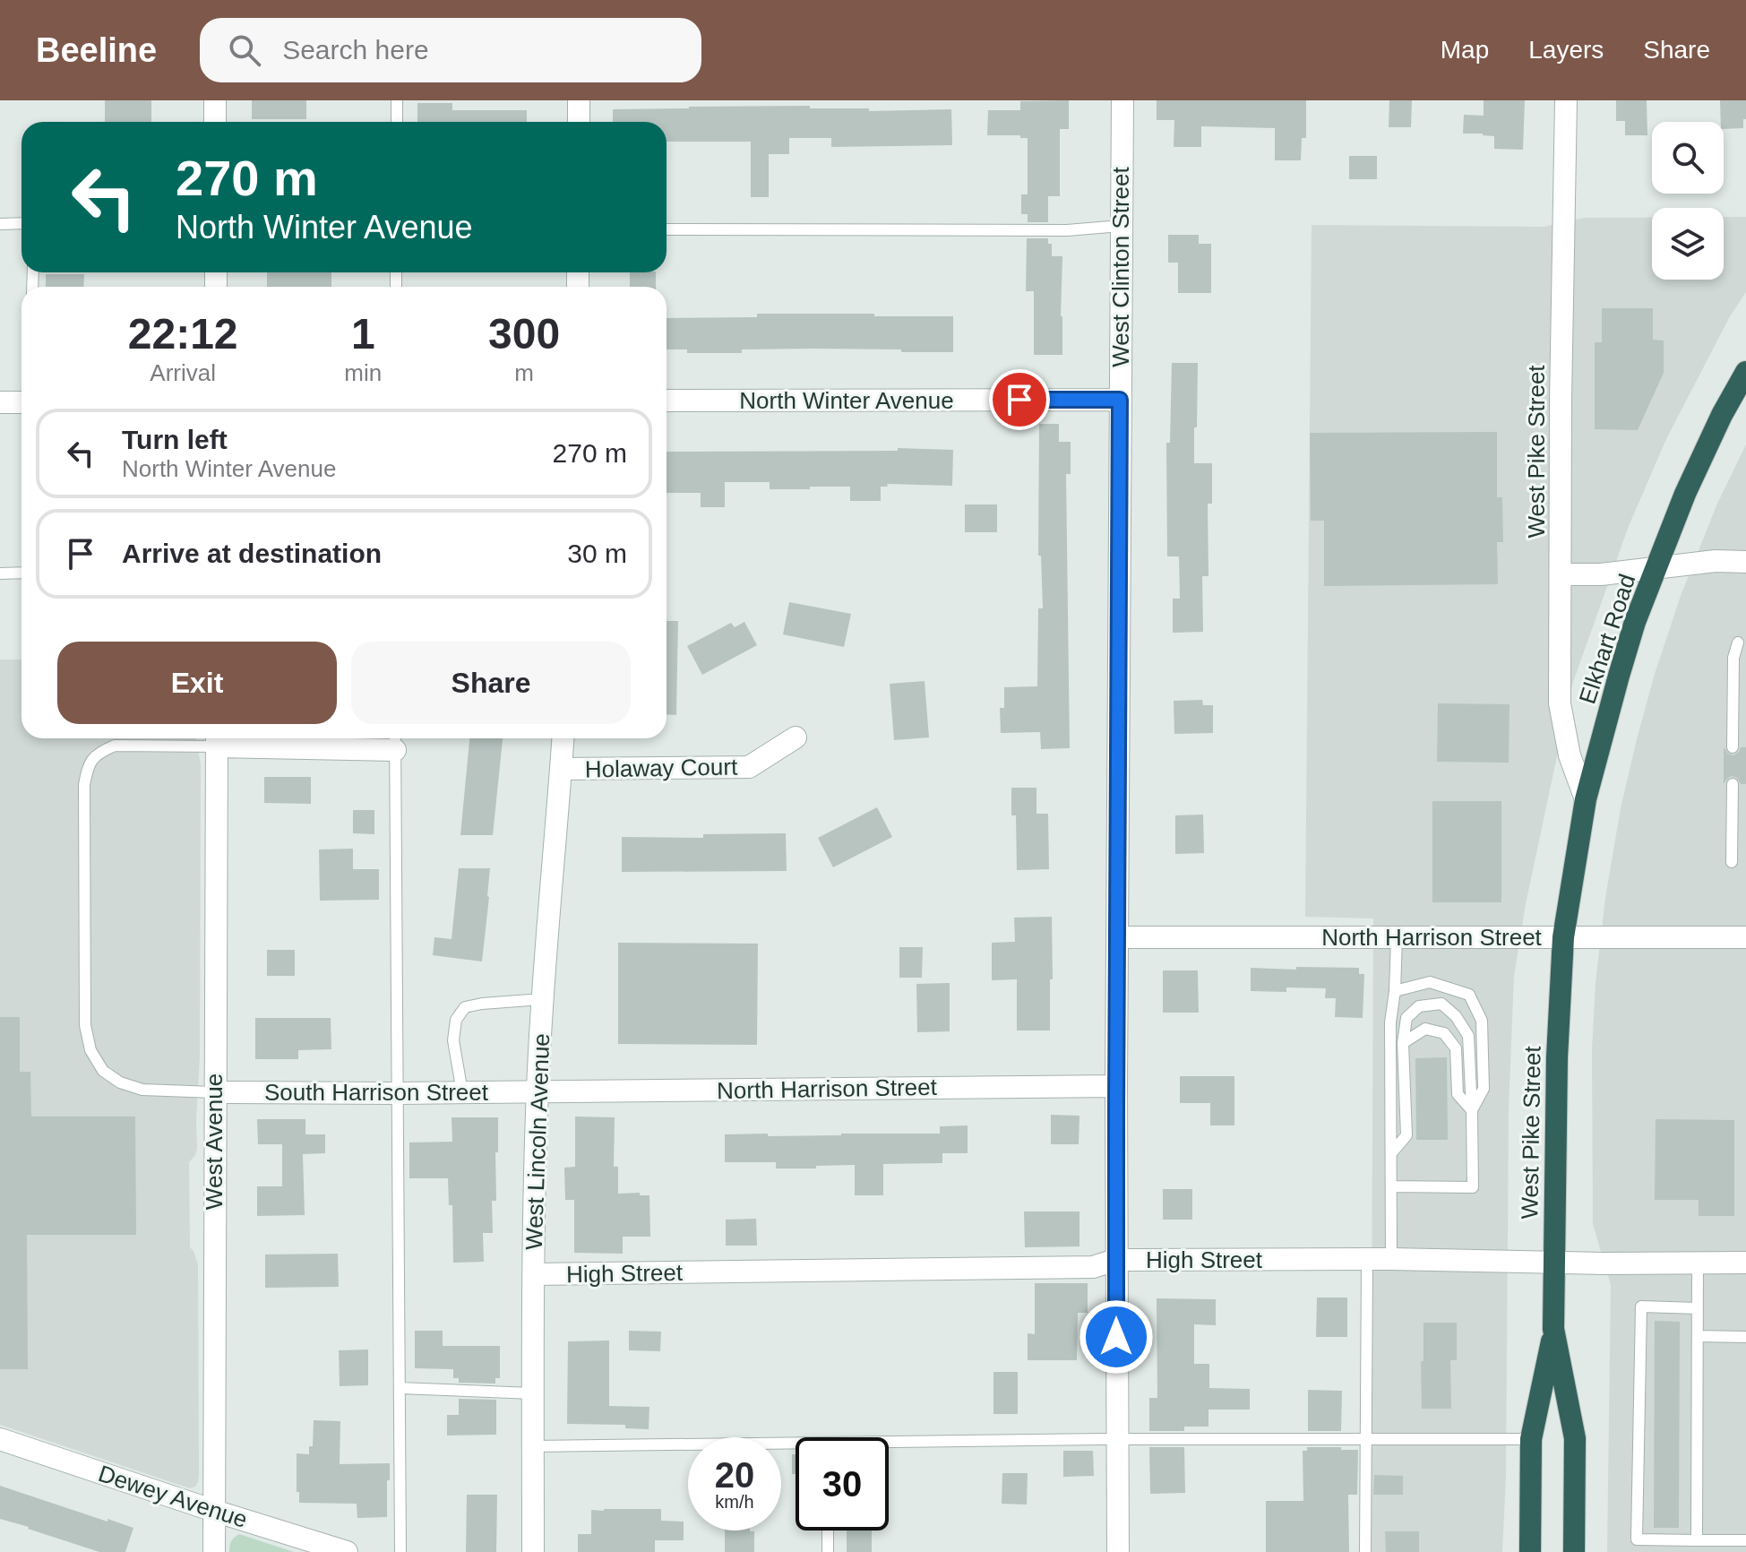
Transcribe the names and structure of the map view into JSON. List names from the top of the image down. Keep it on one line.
{"streets":{"highway":["West Pike Street","Elkhart Road"],"street":["West Clinton Street","North Winter Avenue","Holaway Court","North Harrison Street","South Harrison Street","West Avenue","West Lincoln Avenue","High Street","Dewey Avenue"]},"crossings":[["West Clinton Street","North Winter Avenue"],["West Clinton Street","North Harrison Street"],["West Clinton Street","High Street"],["West Pike Street","Elkhart Road"],["West Pike Street","North Harrison Street"],["West Pike Street","High Street"],["Elkhart Road","North Harrison Street"],["Holaway Court","West Lincoln Avenue"],["North Harrison Street","South Harrison Street"],["North Harrison Street","West Lincoln Avenue"],["South Harrison Street","West Avenue"],["South Harrison Street","West Lincoln Avenue"],["West Avenue","Dewey Avenue"],["West Lincoln Avenue","High Street"]],"page":{"header":"Beeline","search":"Search here","nav":["Map","Layers","Share"],"turn":["270 m","North Winter Avenue"],"eta":["22:12","Arrival","1","min","300","m"],"list":[{"name":"Turn left","note":"North Winter Avenue","value":"270 m"},{"name":"Arrive at destination","value":"30 m"}],"buttons":["Exit","Share"],"speed":"20 km/h","limit":"30"}}
